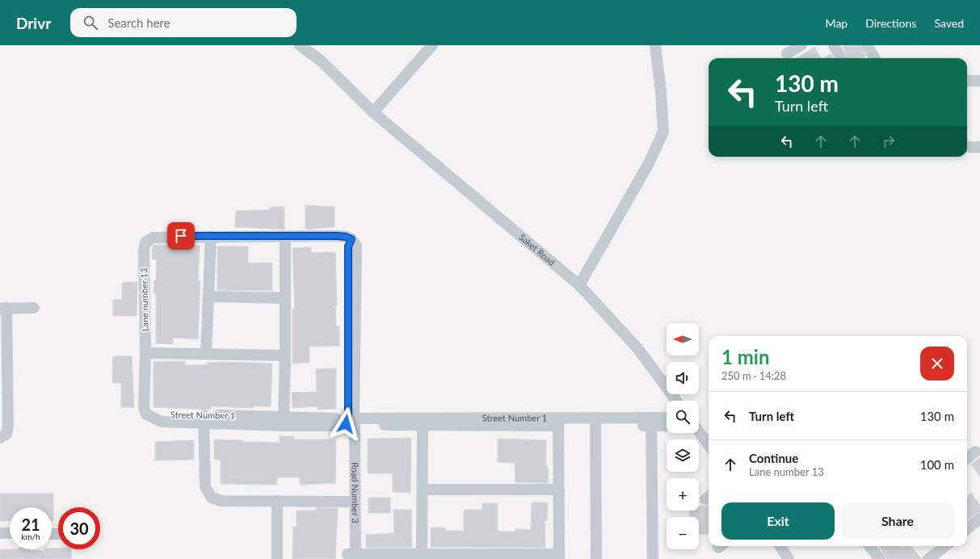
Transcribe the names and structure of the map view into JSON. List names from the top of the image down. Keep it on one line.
{"streets":{"street":["Saket Road","Lane number 13","Street Number 1","Road Number 3"]},"crossings":[["Lane number 13","Street Number 1"],["Street Number 1","Road Number 3"]],"north":"left","page":{"header":"Drivr","search":"Search here","nav":["Map","Directions","Saved"],"turn":["130 m","Turn left"],"map_buttons":["+","−"],"heading":["1 min","250 m · 14:28"],"list":[{"name":"Turn left","value":"130 m"},{"name":"Continue","note":"Lane number 13","value":"100 m"}],"buttons":["Exit","Share"],"speed":"21 km/h","limit":"30"}}
